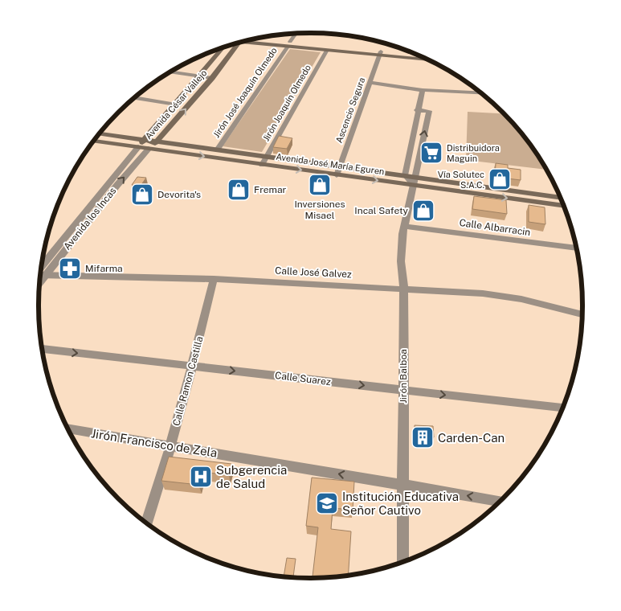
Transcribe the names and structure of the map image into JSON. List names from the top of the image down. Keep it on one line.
{"streets":{"main road":["Avenida César Vallejo","Avenida José María Eguren"],"street":["Jirón José Joaquín Olmedo","Jirón Joaquín Olmedo","Ascencio Segura","Avenida los Incas","Calle Albarracin","Calle José Galvez","Jirón Balboa","Calle Suarez","Calle Ramon Castilla","Jirón Francisco de Zela"]},"crossings":[["Jirón José Joaquín Olmedo","Avenida José María Eguren"],["Jirón Joaquín Olmedo","Avenida José María Eguren"],["Avenida César Vallejo","Avenida José María Eguren"],["Avenida César Vallejo","Avenida los Incas"],["Ascencio Segura","Avenida José María Eguren"],["Avenida José María Eguren","Avenida los Incas"],["Avenida José María Eguren","Jirón Balboa"],["Calle Albarracin","Jirón Balboa"],["Calle José Galvez","Jirón Balboa"],["Calle José Galvez","Calle Ramon Castilla"],["Jirón Balboa","Calle Suarez"],["Jirón Balboa","Jirón Francisco de Zela"],["Calle Suarez","Calle Ramon Castilla"],["Calle Ramon Castilla","Jirón Francisco de Zela"]],"one_way":["Calle Suarez","Jirón Francisco de Zela"],"places":{"supermarket":["Distribuidora Maguin"],"shop":["Vía Solutec S.A.C.","Inversiones Misael","Fremar","Devorita's","Incal Safety"],"pharmacy":["Mifarma"],"building":["Carden-Can"],"hospital":["Subgerencia de Salud"],"school or university":["Institución Educativa Señor Cautivo"]}}
